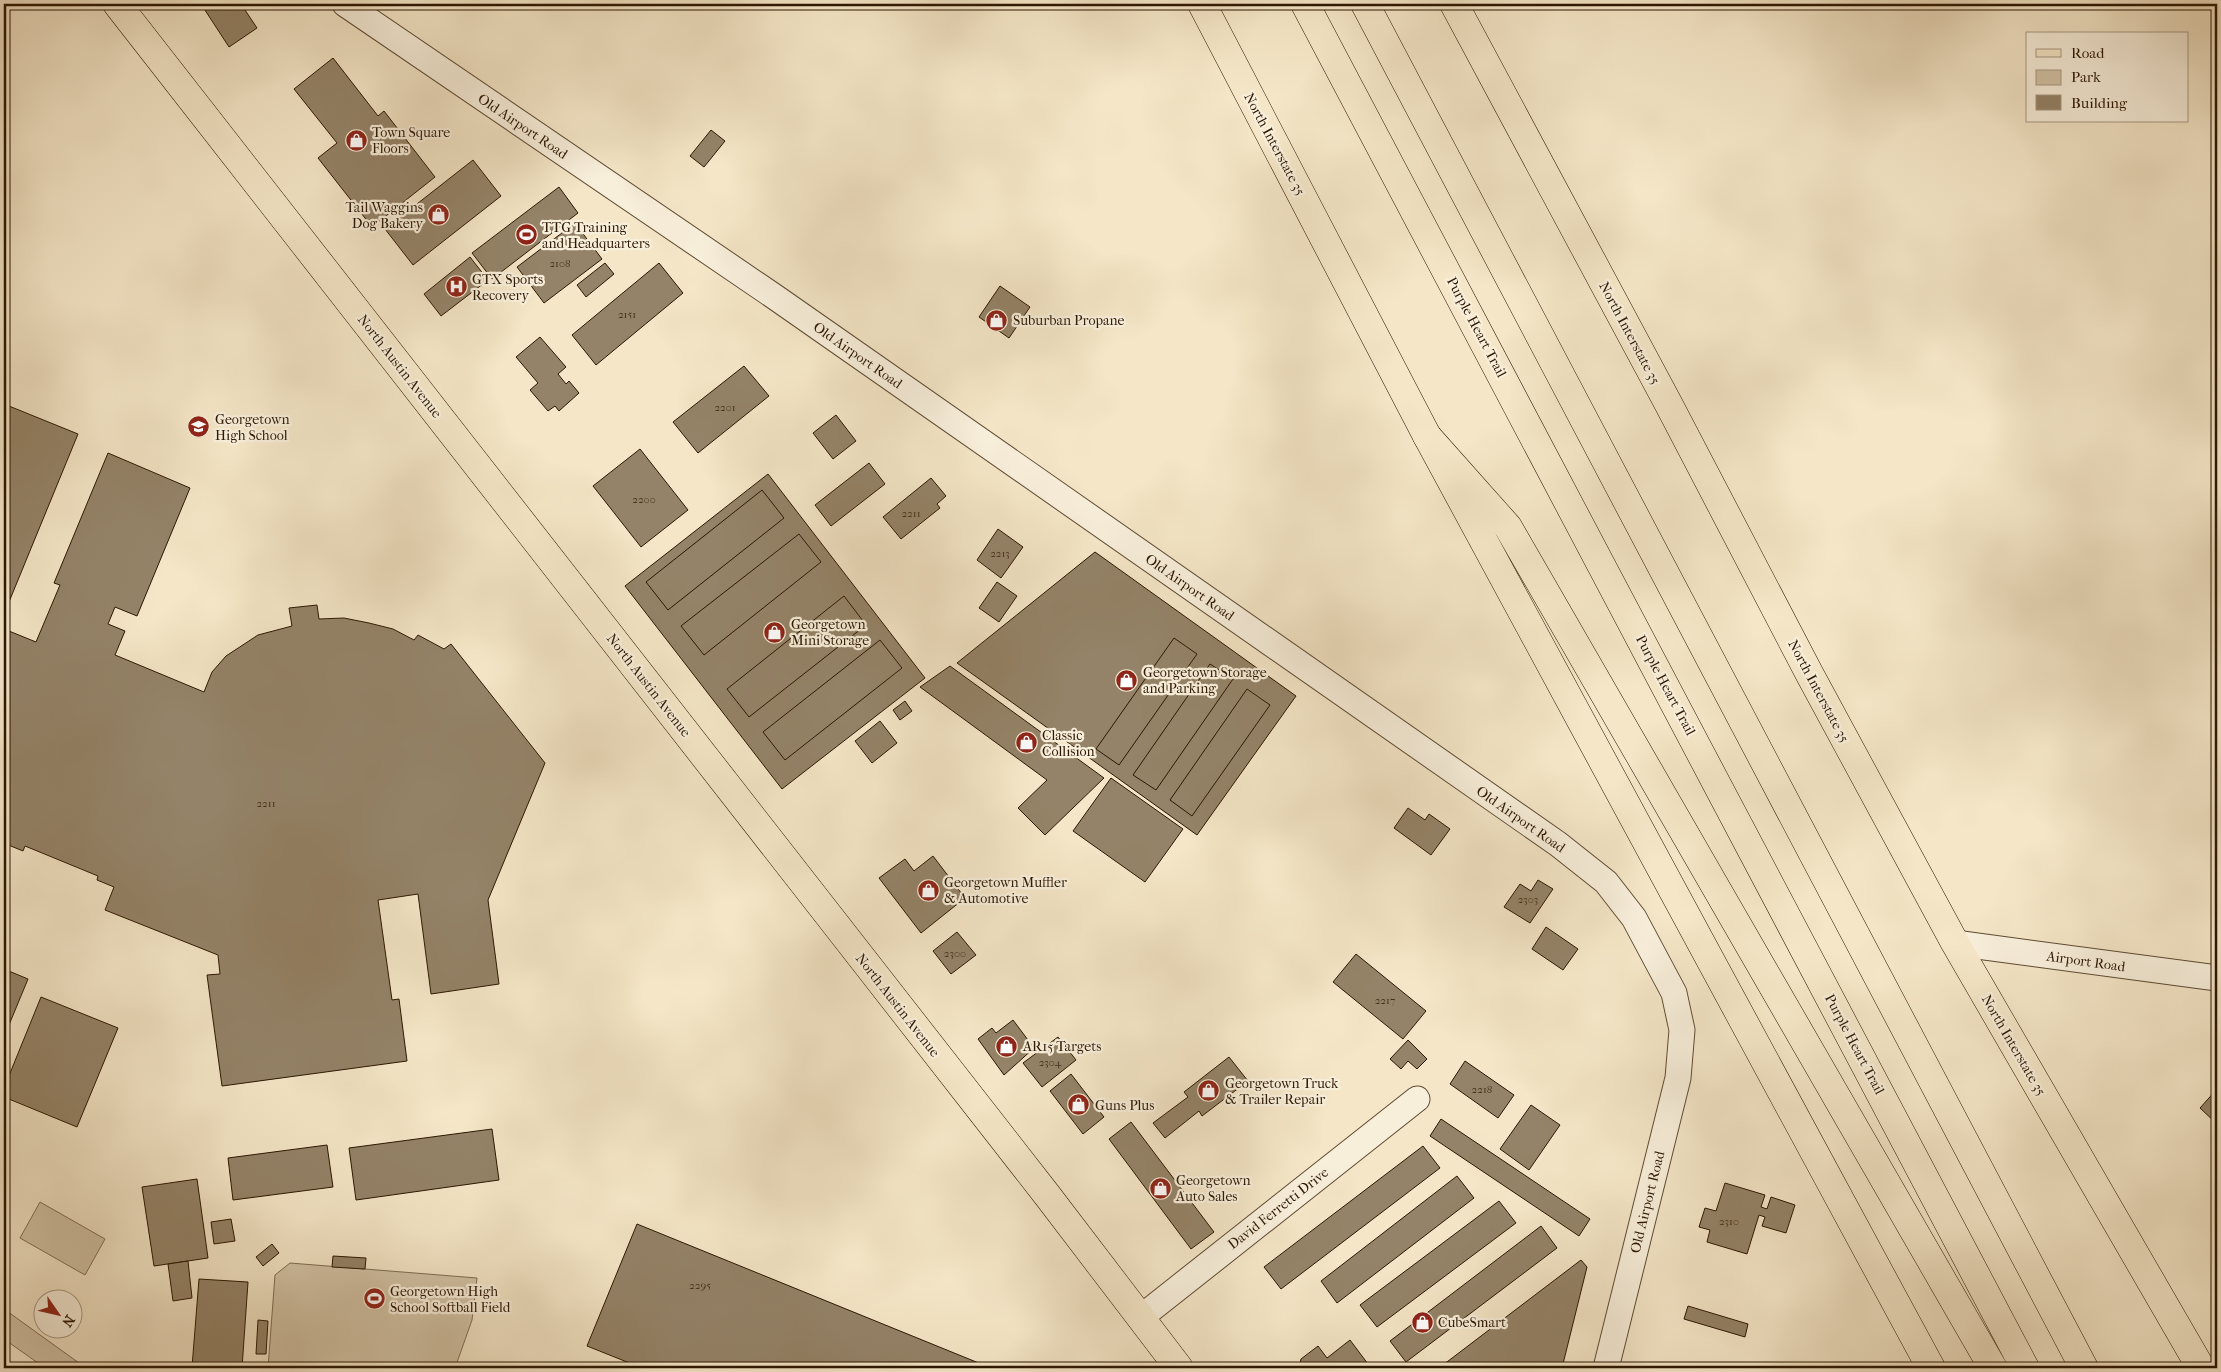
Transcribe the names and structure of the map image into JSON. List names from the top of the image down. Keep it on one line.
{"streets":{"main road":["North Interstate 35","Purple Heart Trail","North Austin Avenue"],"street":["Old Airport Road","Airport Road","David Ferretti Drive"]},"crossings":[["North Interstate 35","Airport Road"],["North Austin Avenue","David Ferretti Drive"]],"places":{"shop":["Town Square Floors","Tail Waggins Dog Bakery","Suburban Propane","Georgetown Mini Storage","Georgetown Storage and Parking","Classic Collision","Georgetown Muffler & Automotive","AR15 Targets","Georgetown Truck & Trailer Repair","Guns Plus","Georgetown Auto Sales","CubeSmart"],"sports":["TTG Training and Headquarters","Georgetown High School Softball Field"],"hospital":["GTX Sports Recovery"],"school or university":["Georgetown High School"]},"house_numbers":["2108","2151","2201","2200","2211","2213","2211","2303","2300","2217","2304","2218","2310","2295"],"legend":["Road","Park","Building"],"north":"bottom right"}
